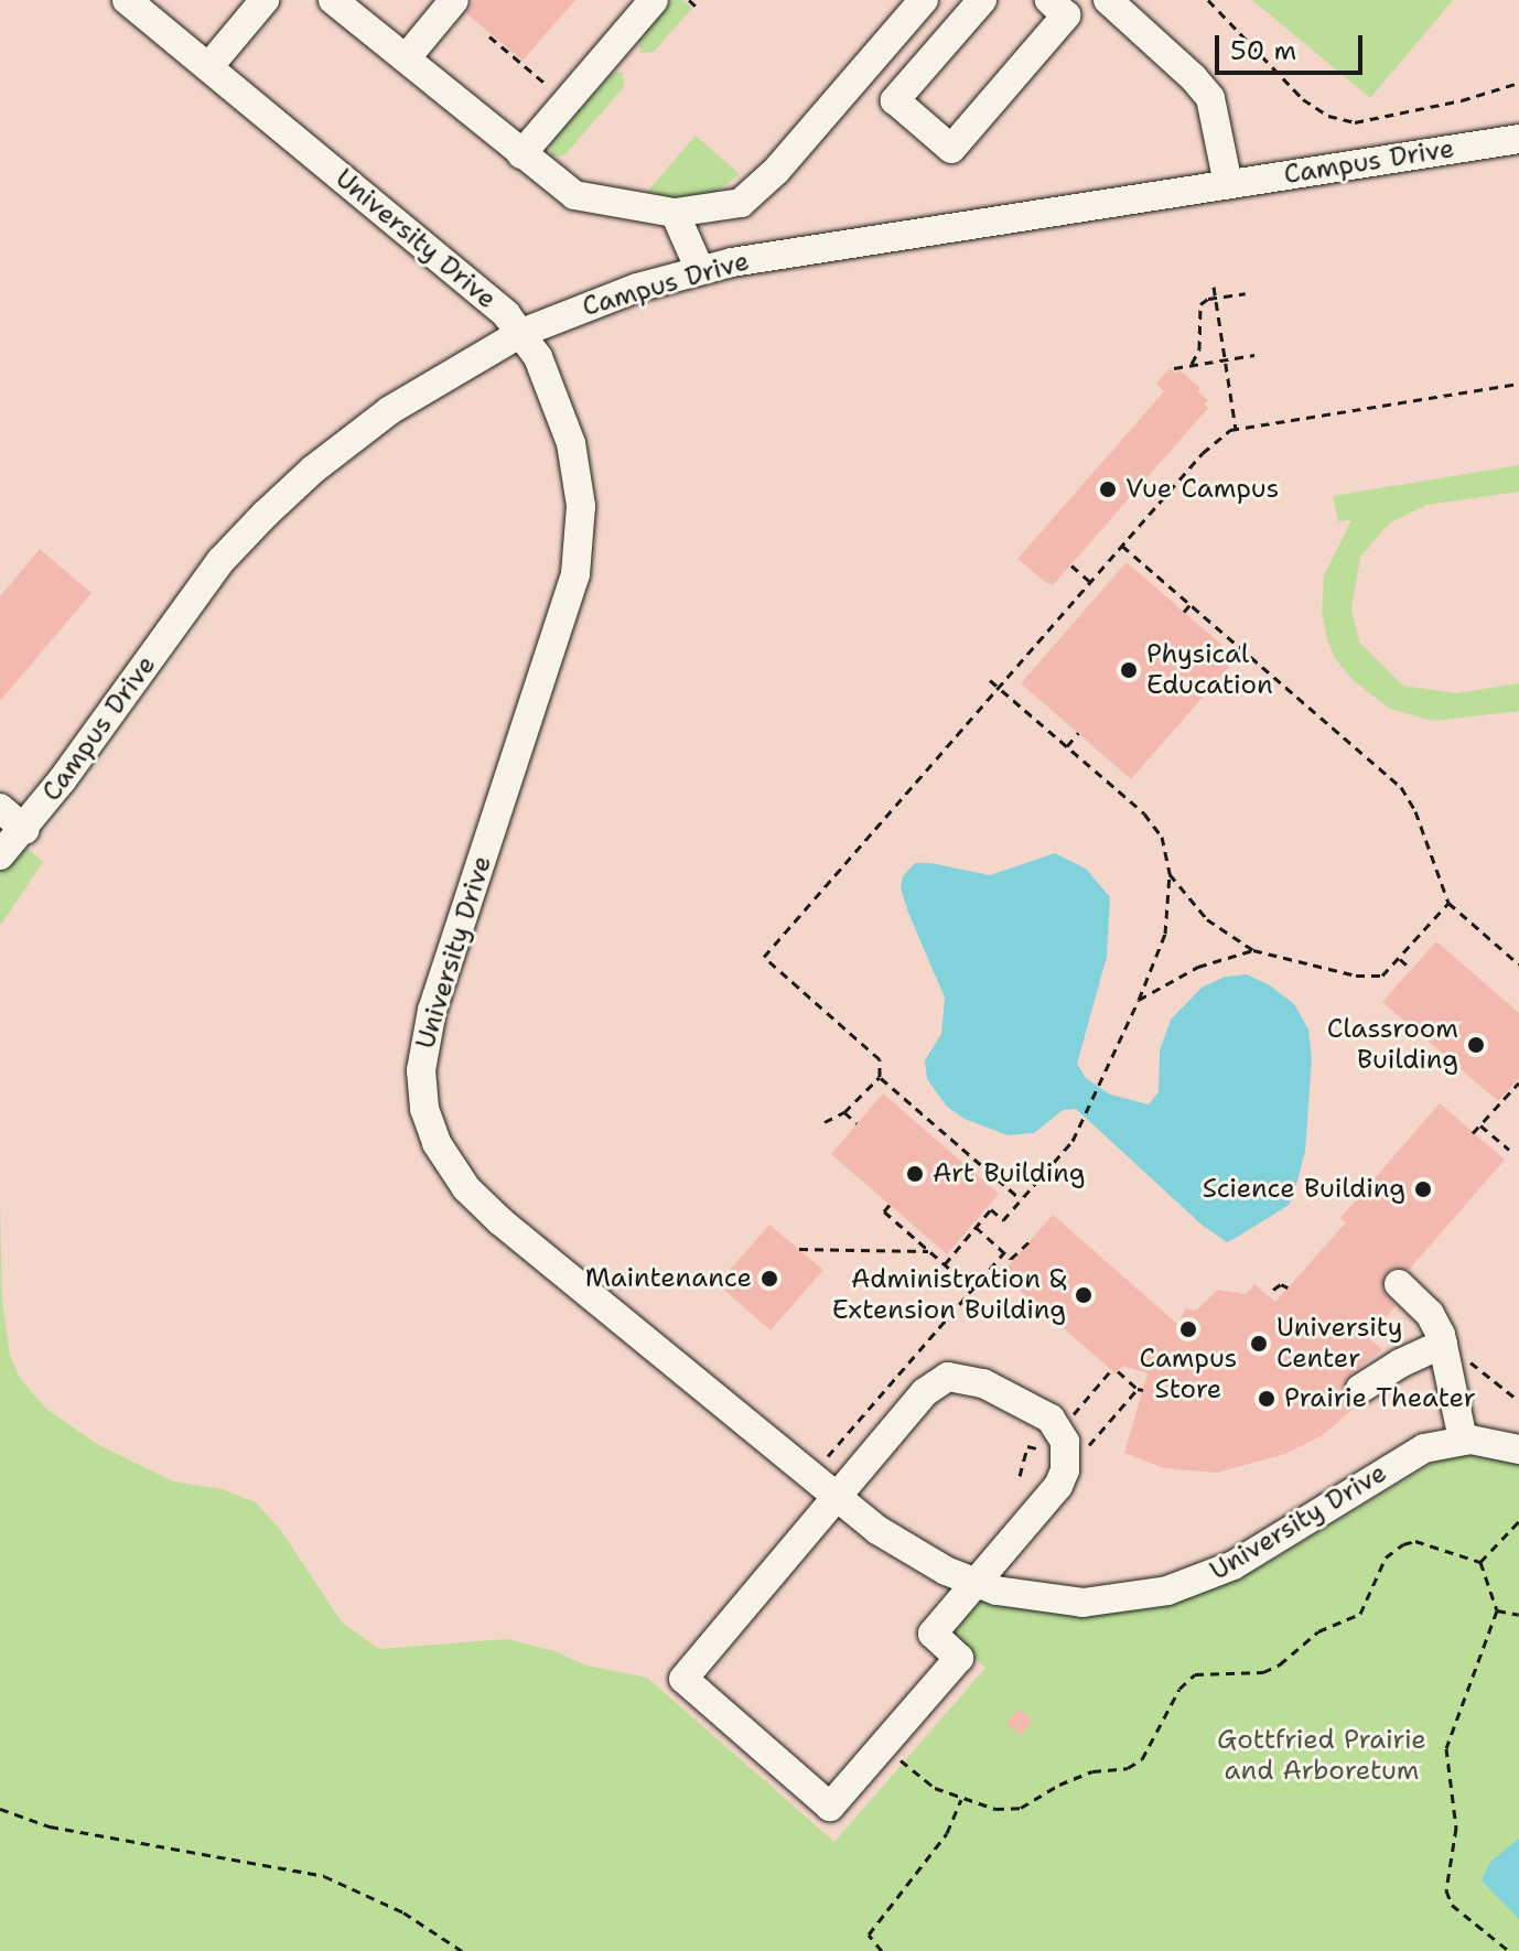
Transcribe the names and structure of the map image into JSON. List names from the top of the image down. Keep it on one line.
{"streets":{"street":["Campus Drive","University Drive"]},"crossings":[["Campus Drive","University Drive"]],"parks":["Gottfried Prairie and Arboretum"],"places":["Vue Campus","Physical Education","Classroom Building","Art Building","Science Building","Maintenance","Administration & Extension Building","Campus Store","University Center","Prairie Theater"],"scale_bar":"50 m"}
